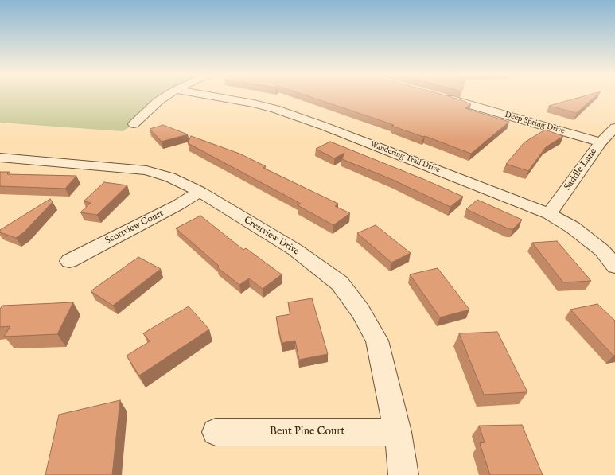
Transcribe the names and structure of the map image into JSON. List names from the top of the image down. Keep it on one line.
{"streets":{"street":["Deep Spring Drive","Wandering Trail Drive","Saddle Lane","Scottview Court","Crestview Drive","Bent Pine Court"]},"crossings":[["Deep Spring Drive","Saddle Lane"],["Wandering Trail Drive","Saddle Lane"],["Scottview Court","Crestview Drive"],["Crestview Drive","Bent Pine Court"]]}
